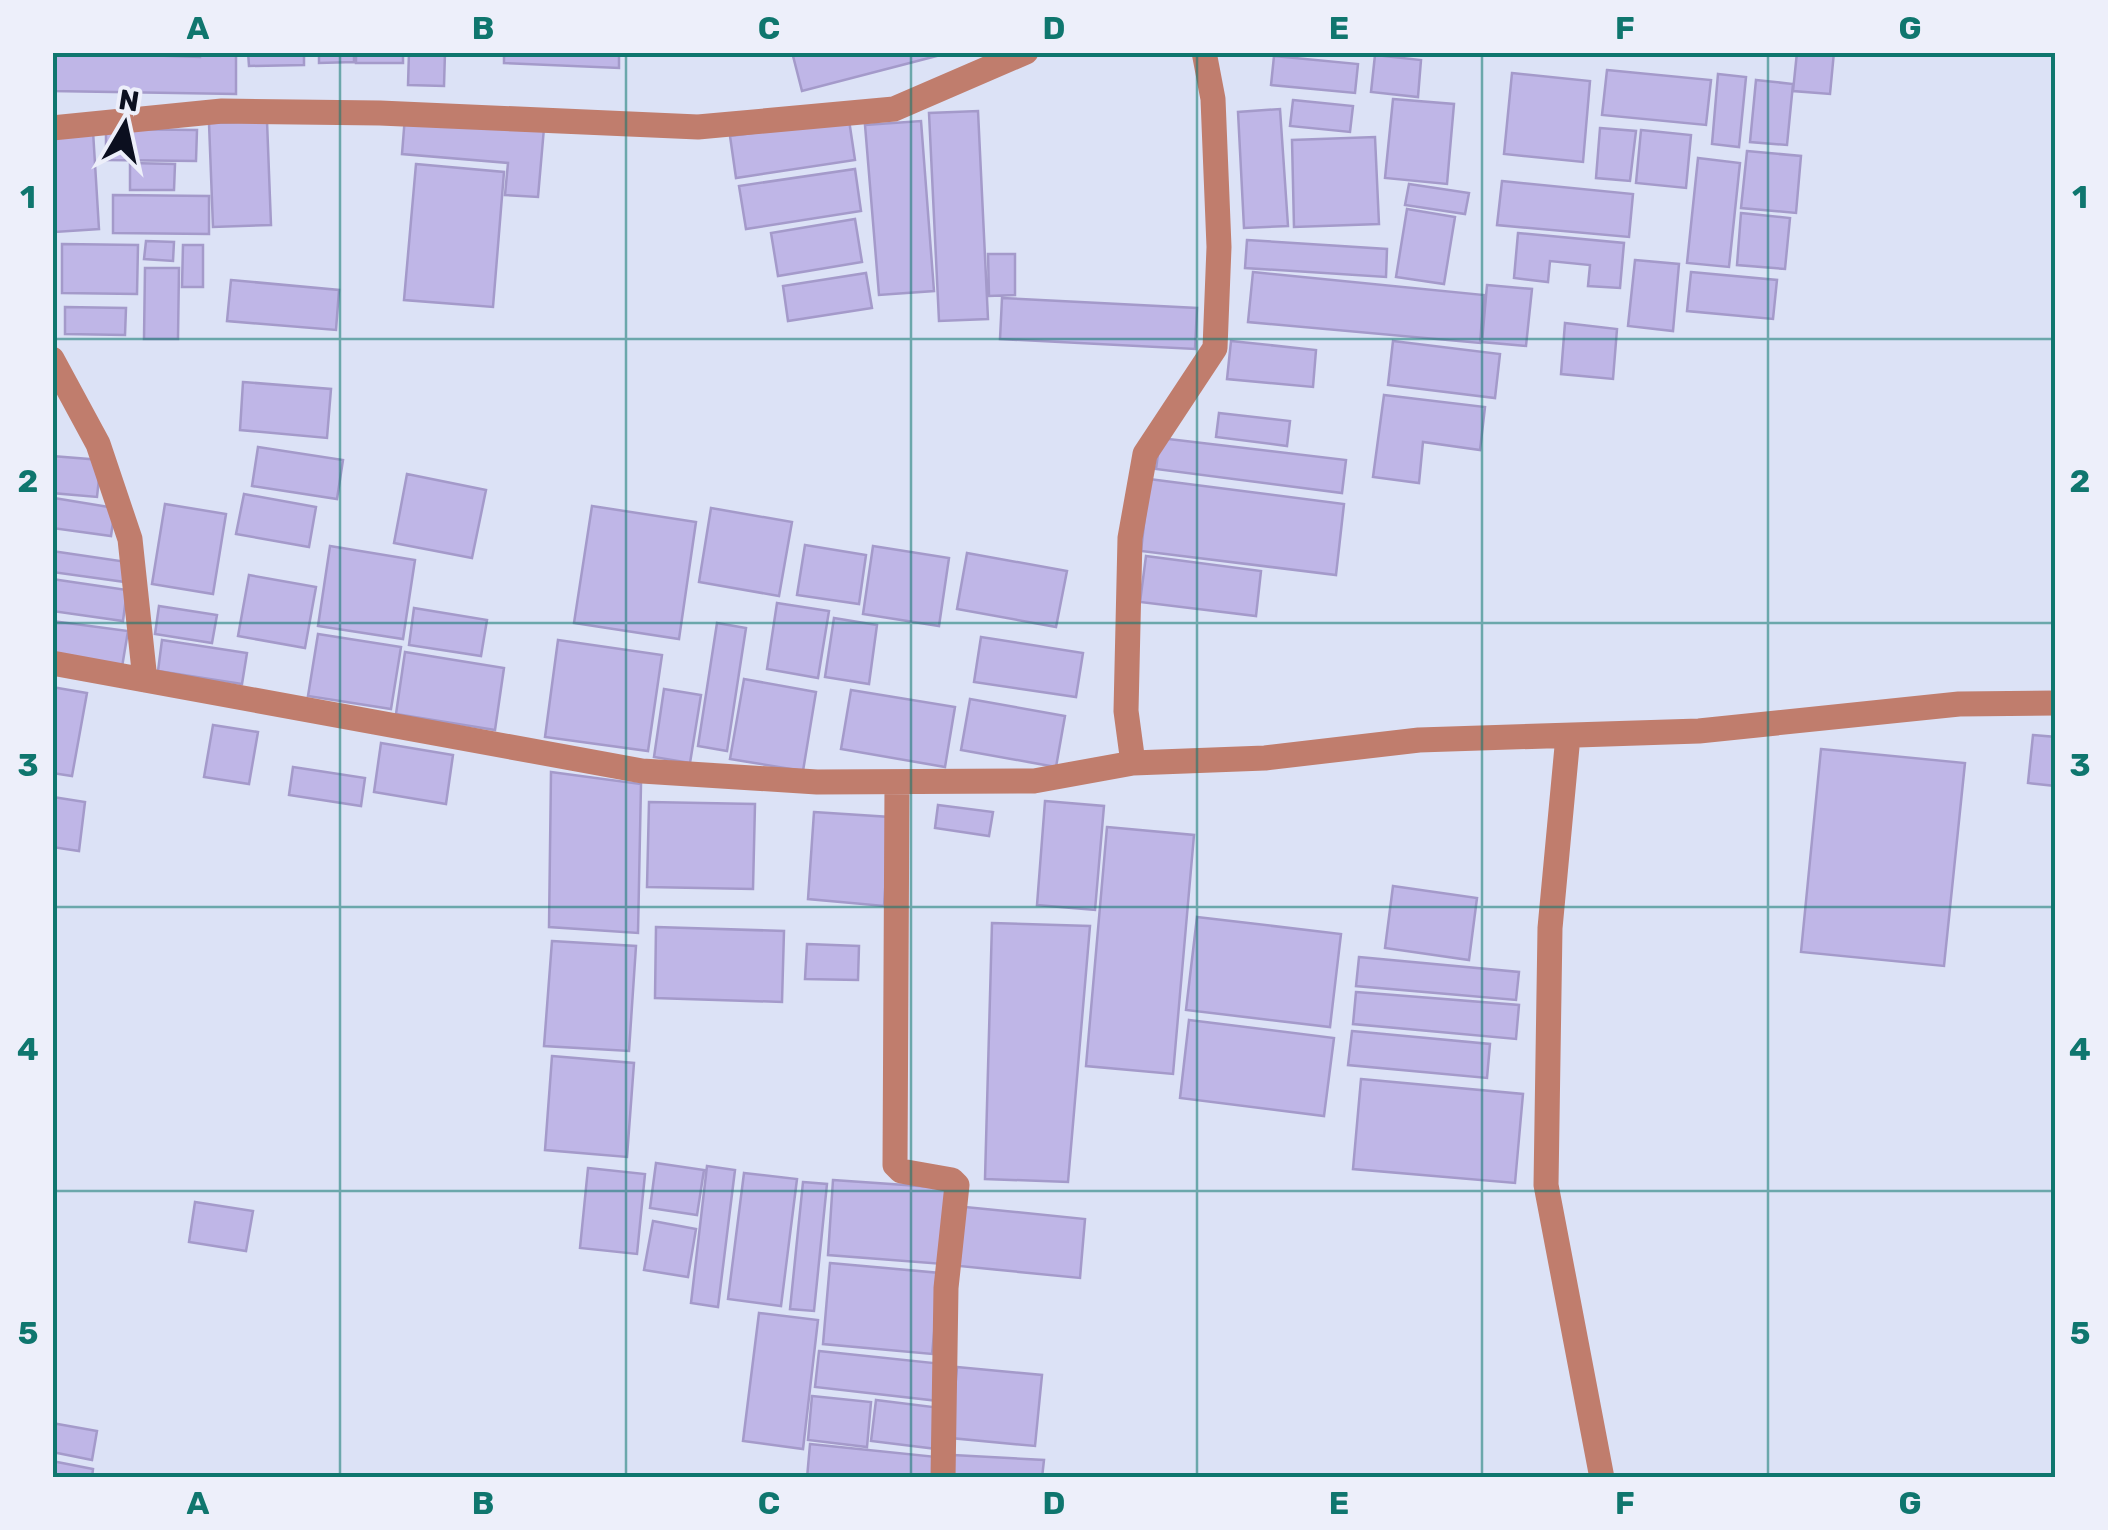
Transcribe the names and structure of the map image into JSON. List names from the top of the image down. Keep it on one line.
{"north":"top","grid":{"columns":["A","B","C","D","E","F","G"],"rows":["1","2","3","4","5"]}}
